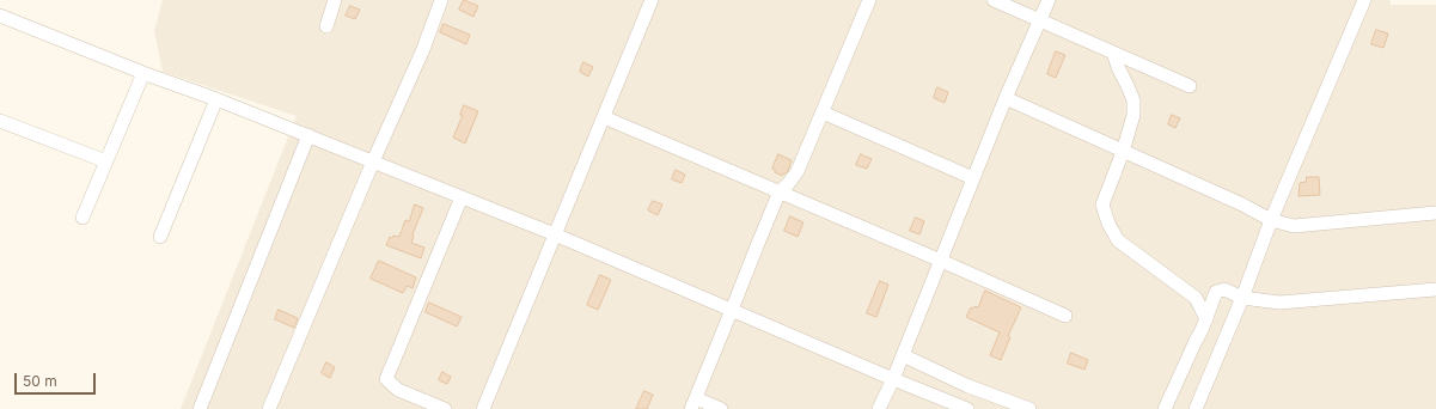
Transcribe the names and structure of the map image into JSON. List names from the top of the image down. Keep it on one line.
{"scale_bar":"50 m"}
